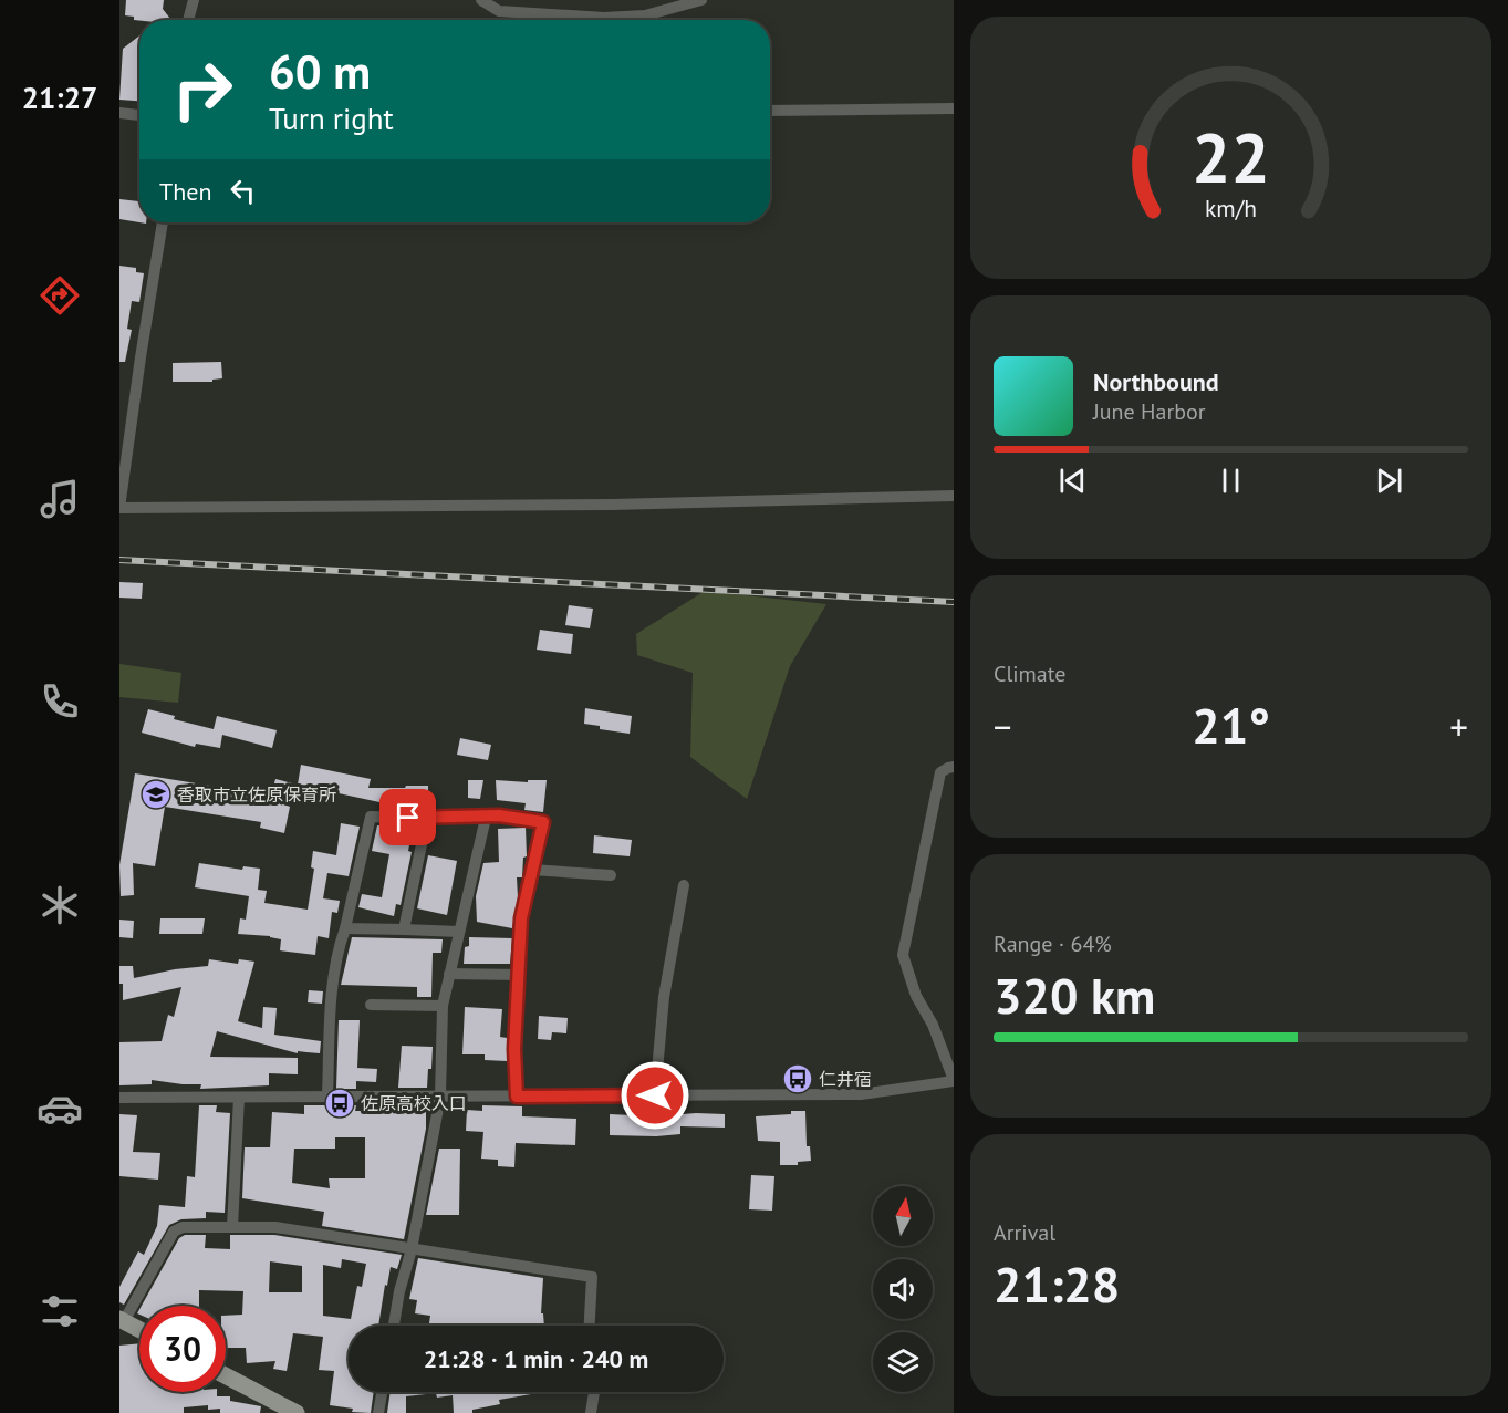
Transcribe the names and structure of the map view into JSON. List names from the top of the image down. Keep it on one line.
{"places":{"school or university":["香取市立佐原保育所"],"bus stop":["仁井宿","佐原高校入口"]},"north":"top","page":{"tabs":"21:27","turn":["60 m","Turn right"],"then":"Then","song":["Northbound","June Harbor"],"tile":["Climate",["Range · 64%","320 km"],["Arrival","21:28"]],"heat":["−","21°","+"],"limit":"30","trip":"21:28 · 1 min · 240 m","gauge":["22","km/h"]}}
